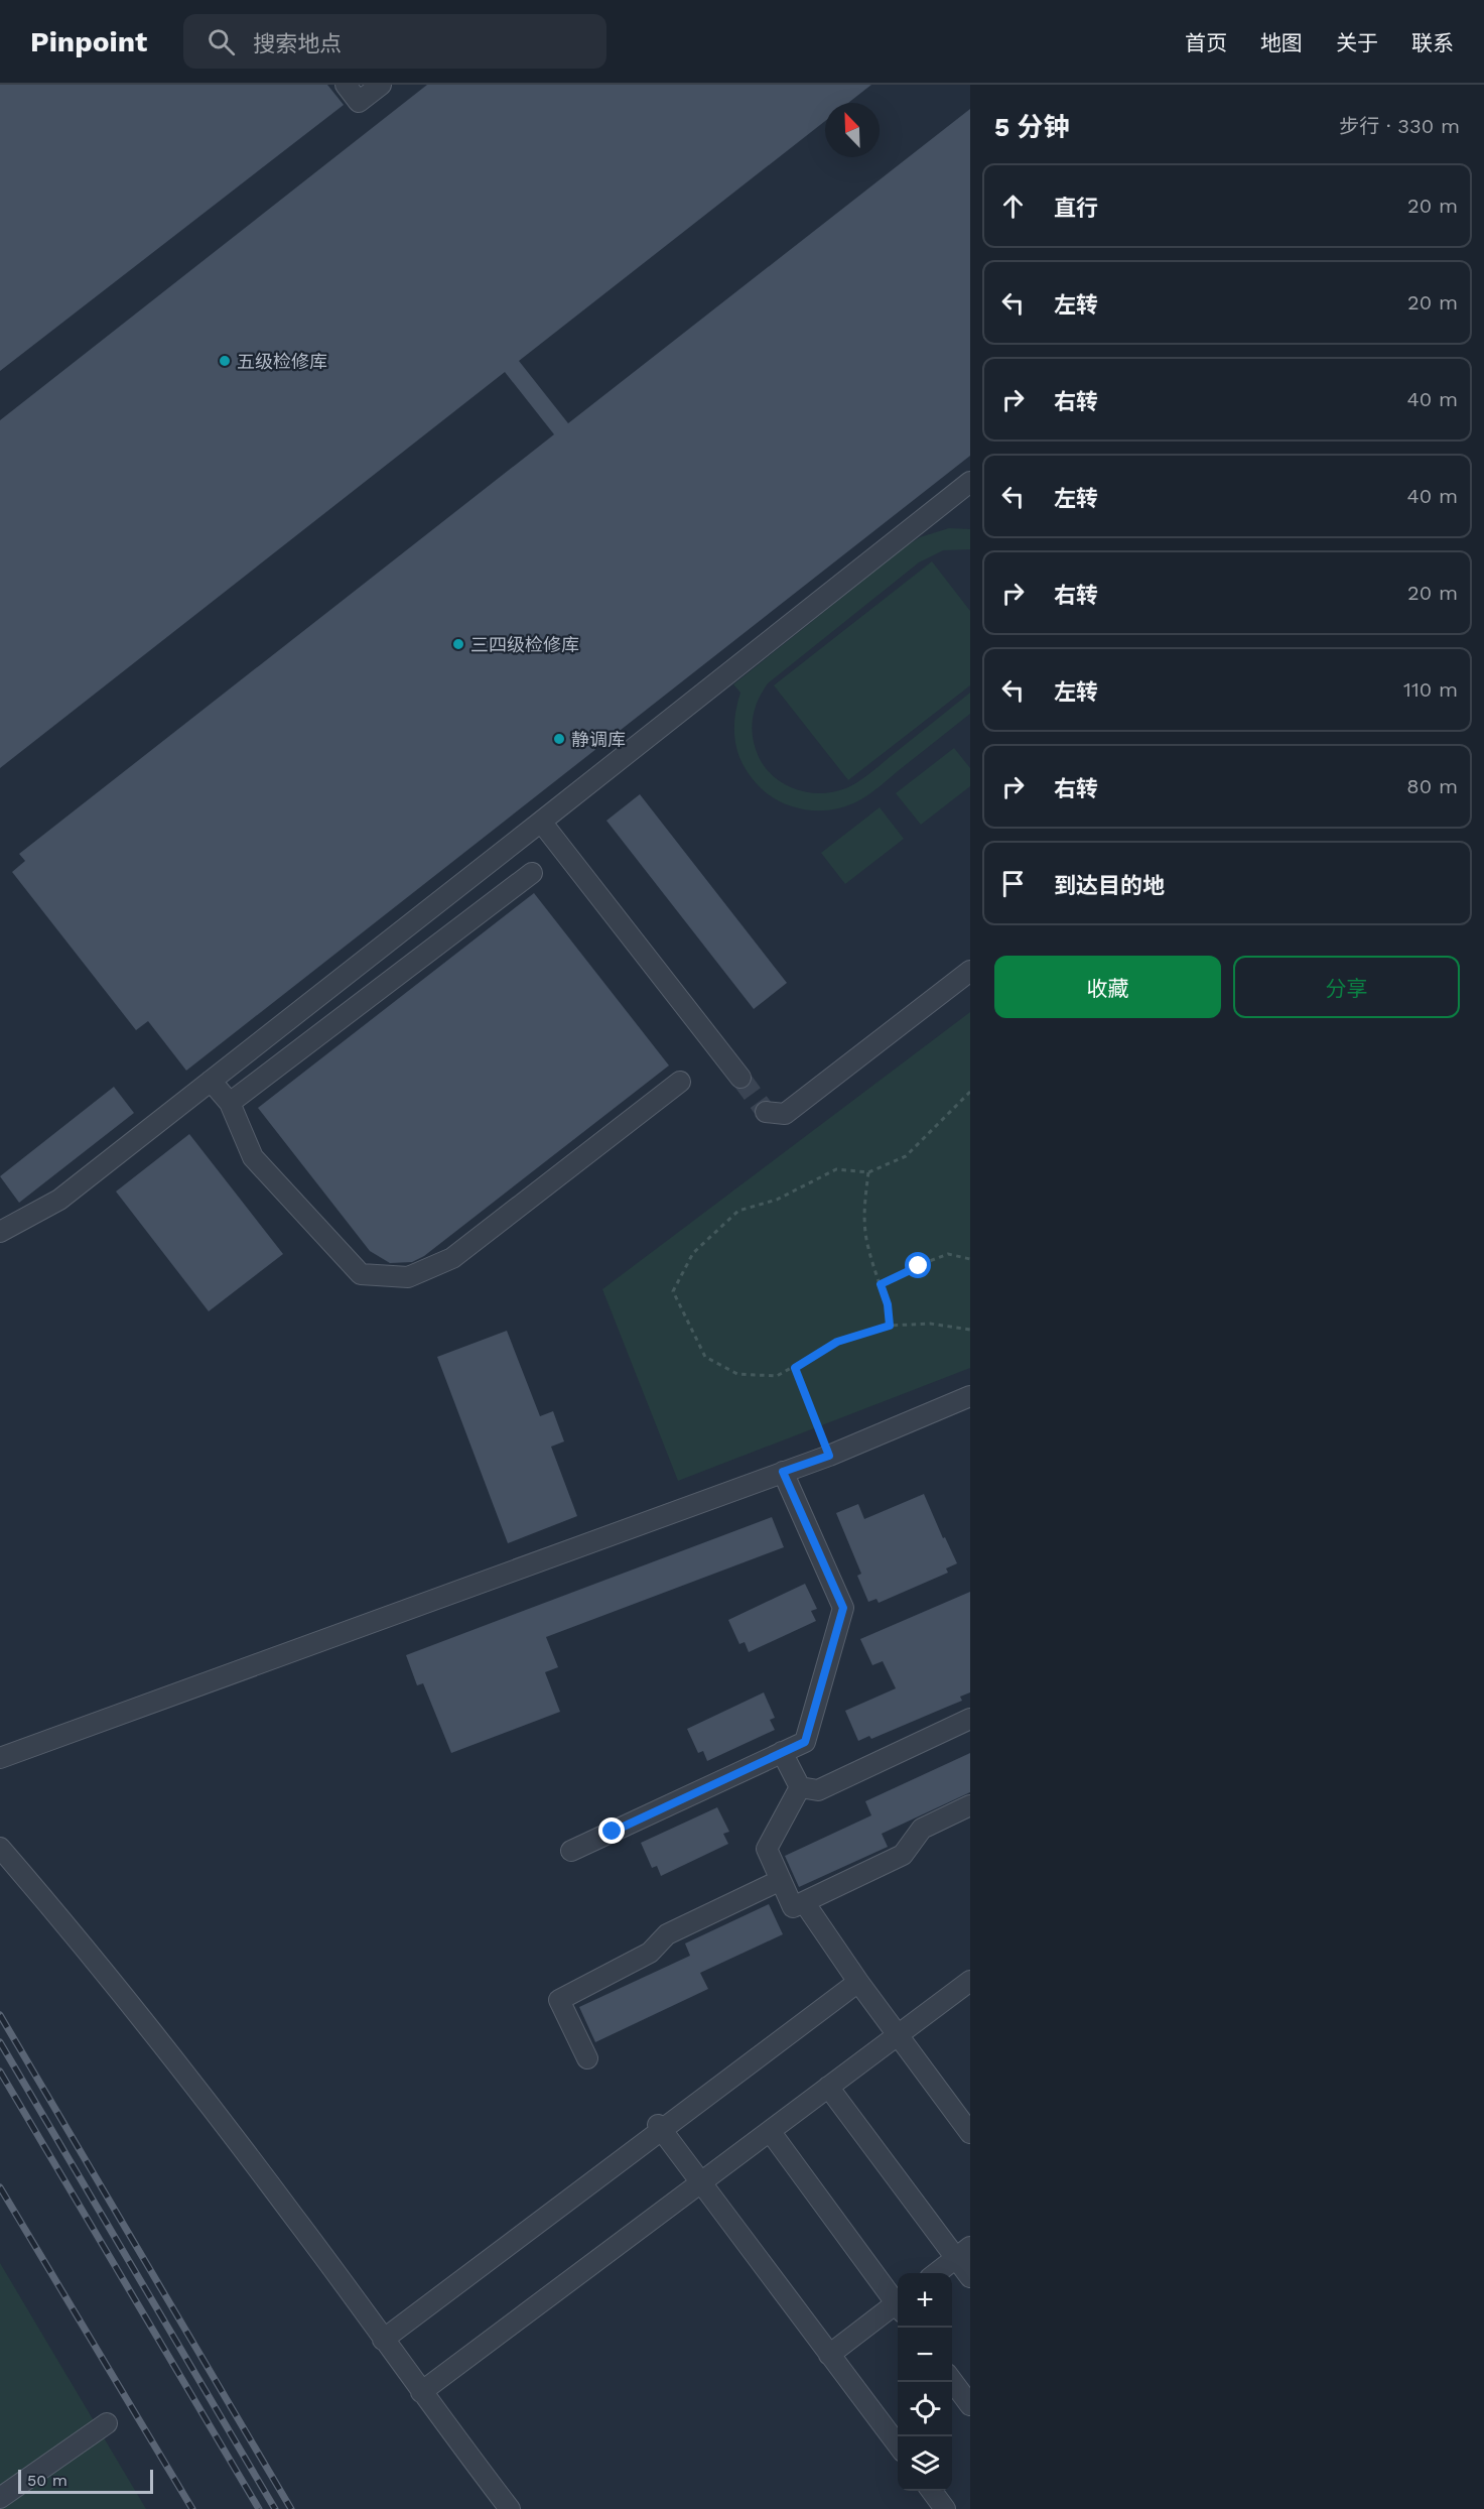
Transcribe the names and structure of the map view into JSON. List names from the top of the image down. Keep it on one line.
{"places":["五级检修库","三四级检修库","静调库"],"scale_bar":"50 m","north":"top left","page":{"header":"Pinpoint","search":"搜索地点","nav":["首页","地图","关于","联系"],"heading":["5 分钟","步行 · 330 m"],"list":[["直行","20 m"],["左转","20 m"],["右转","40 m"],["左转","40 m"],["右转","20 m"],["左转","110 m"],["右转","80 m"],"到达目的地"],"buttons":["收藏","分享"],"map_buttons":["+","−"],"scale":"50 m"}}
